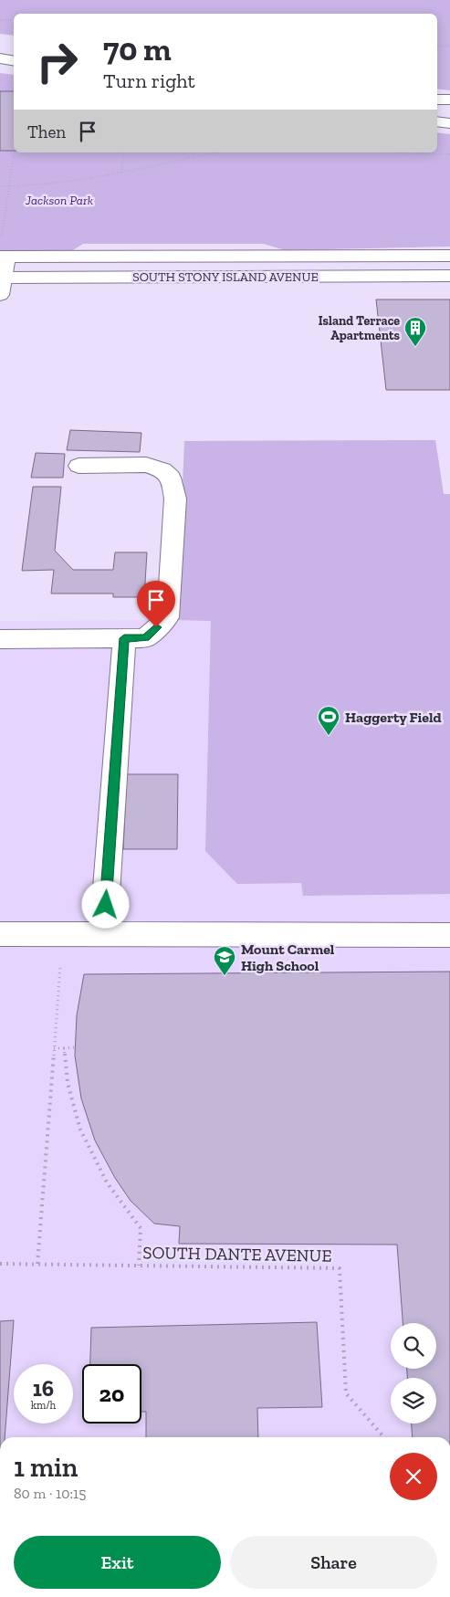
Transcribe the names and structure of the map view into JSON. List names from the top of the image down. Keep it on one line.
{"streets":{"main road":["SOUTH STONY ISLAND AVENUE"],"path":["SOUTH DANTE AVENUE"]},"parks":["Jackson Park"],"places":{"building":["Island Terrace Apartments"],"sports":["Haggerty Field"],"school or university":["Mount Carmel High School"]},"page":{"turn":["70 m","Turn right"],"then":"Then","speed":"16 km/h","limit":"20","heading":["1 min","80 m · 10:15"],"buttons":["Exit","Share"]}}
